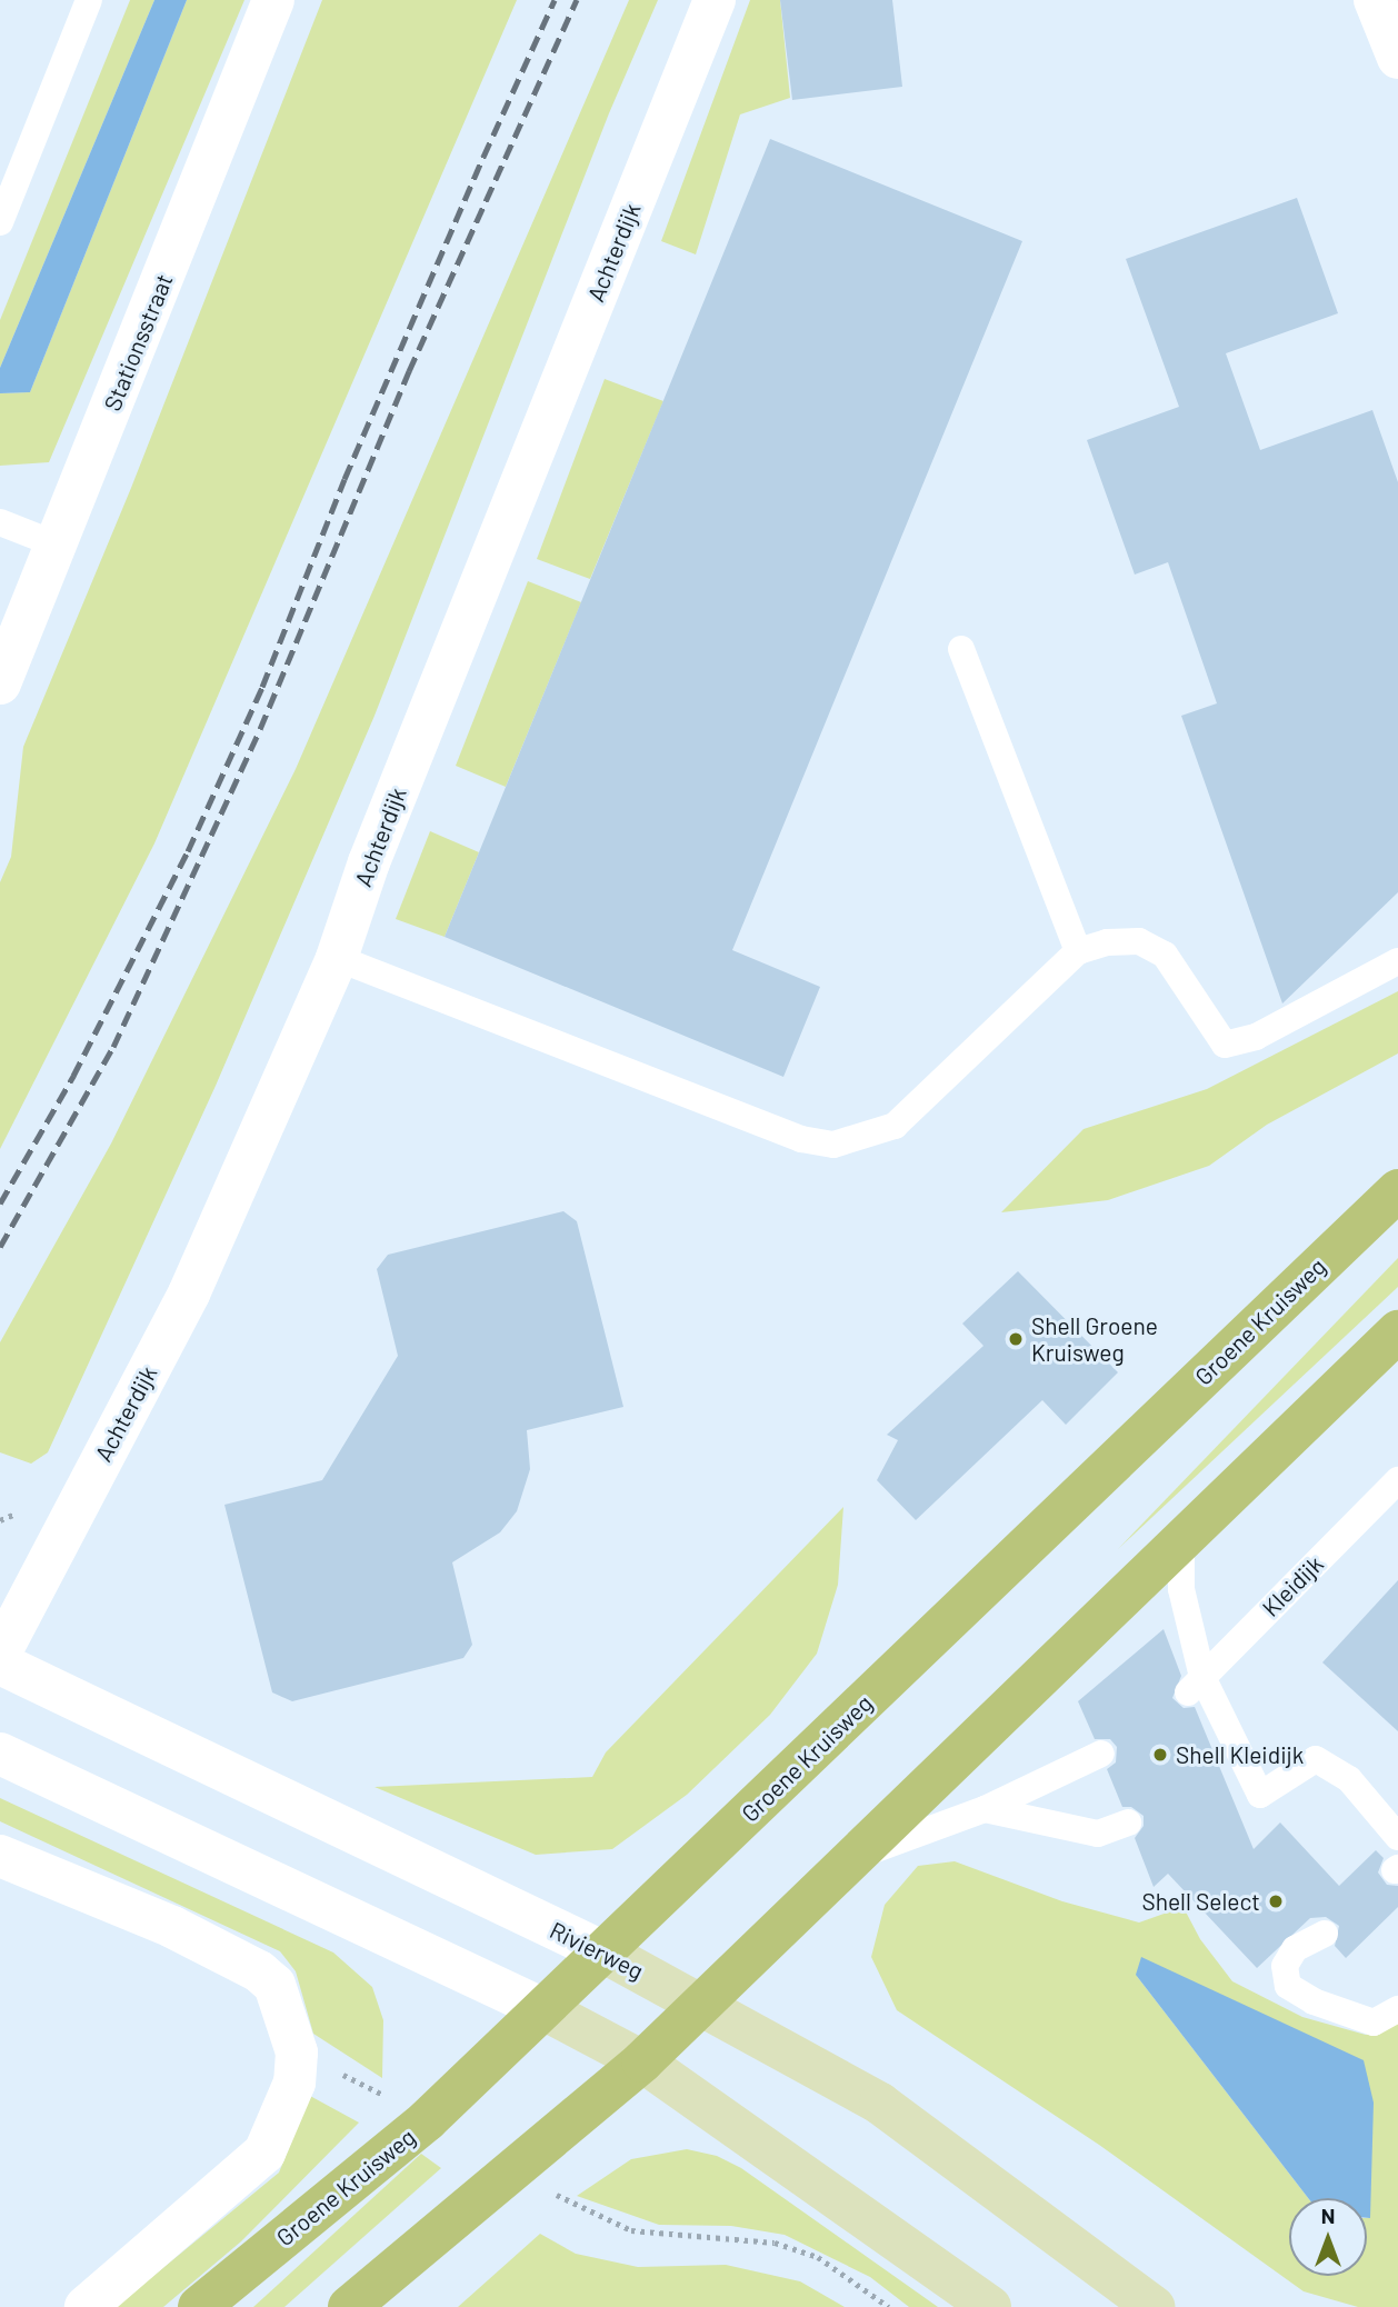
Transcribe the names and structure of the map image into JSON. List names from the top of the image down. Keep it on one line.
{"streets":{"main road":["Groene Kruisweg","Rivierweg"],"street":["Achterdijk","Stationsstraat"],"lane":["Kleidijk"]},"crossings":[["Groene Kruisweg","Rivierweg"]],"places":["Shell Groene Kruisweg","Shell Kleidijk","Shell Select"],"north":"top"}
